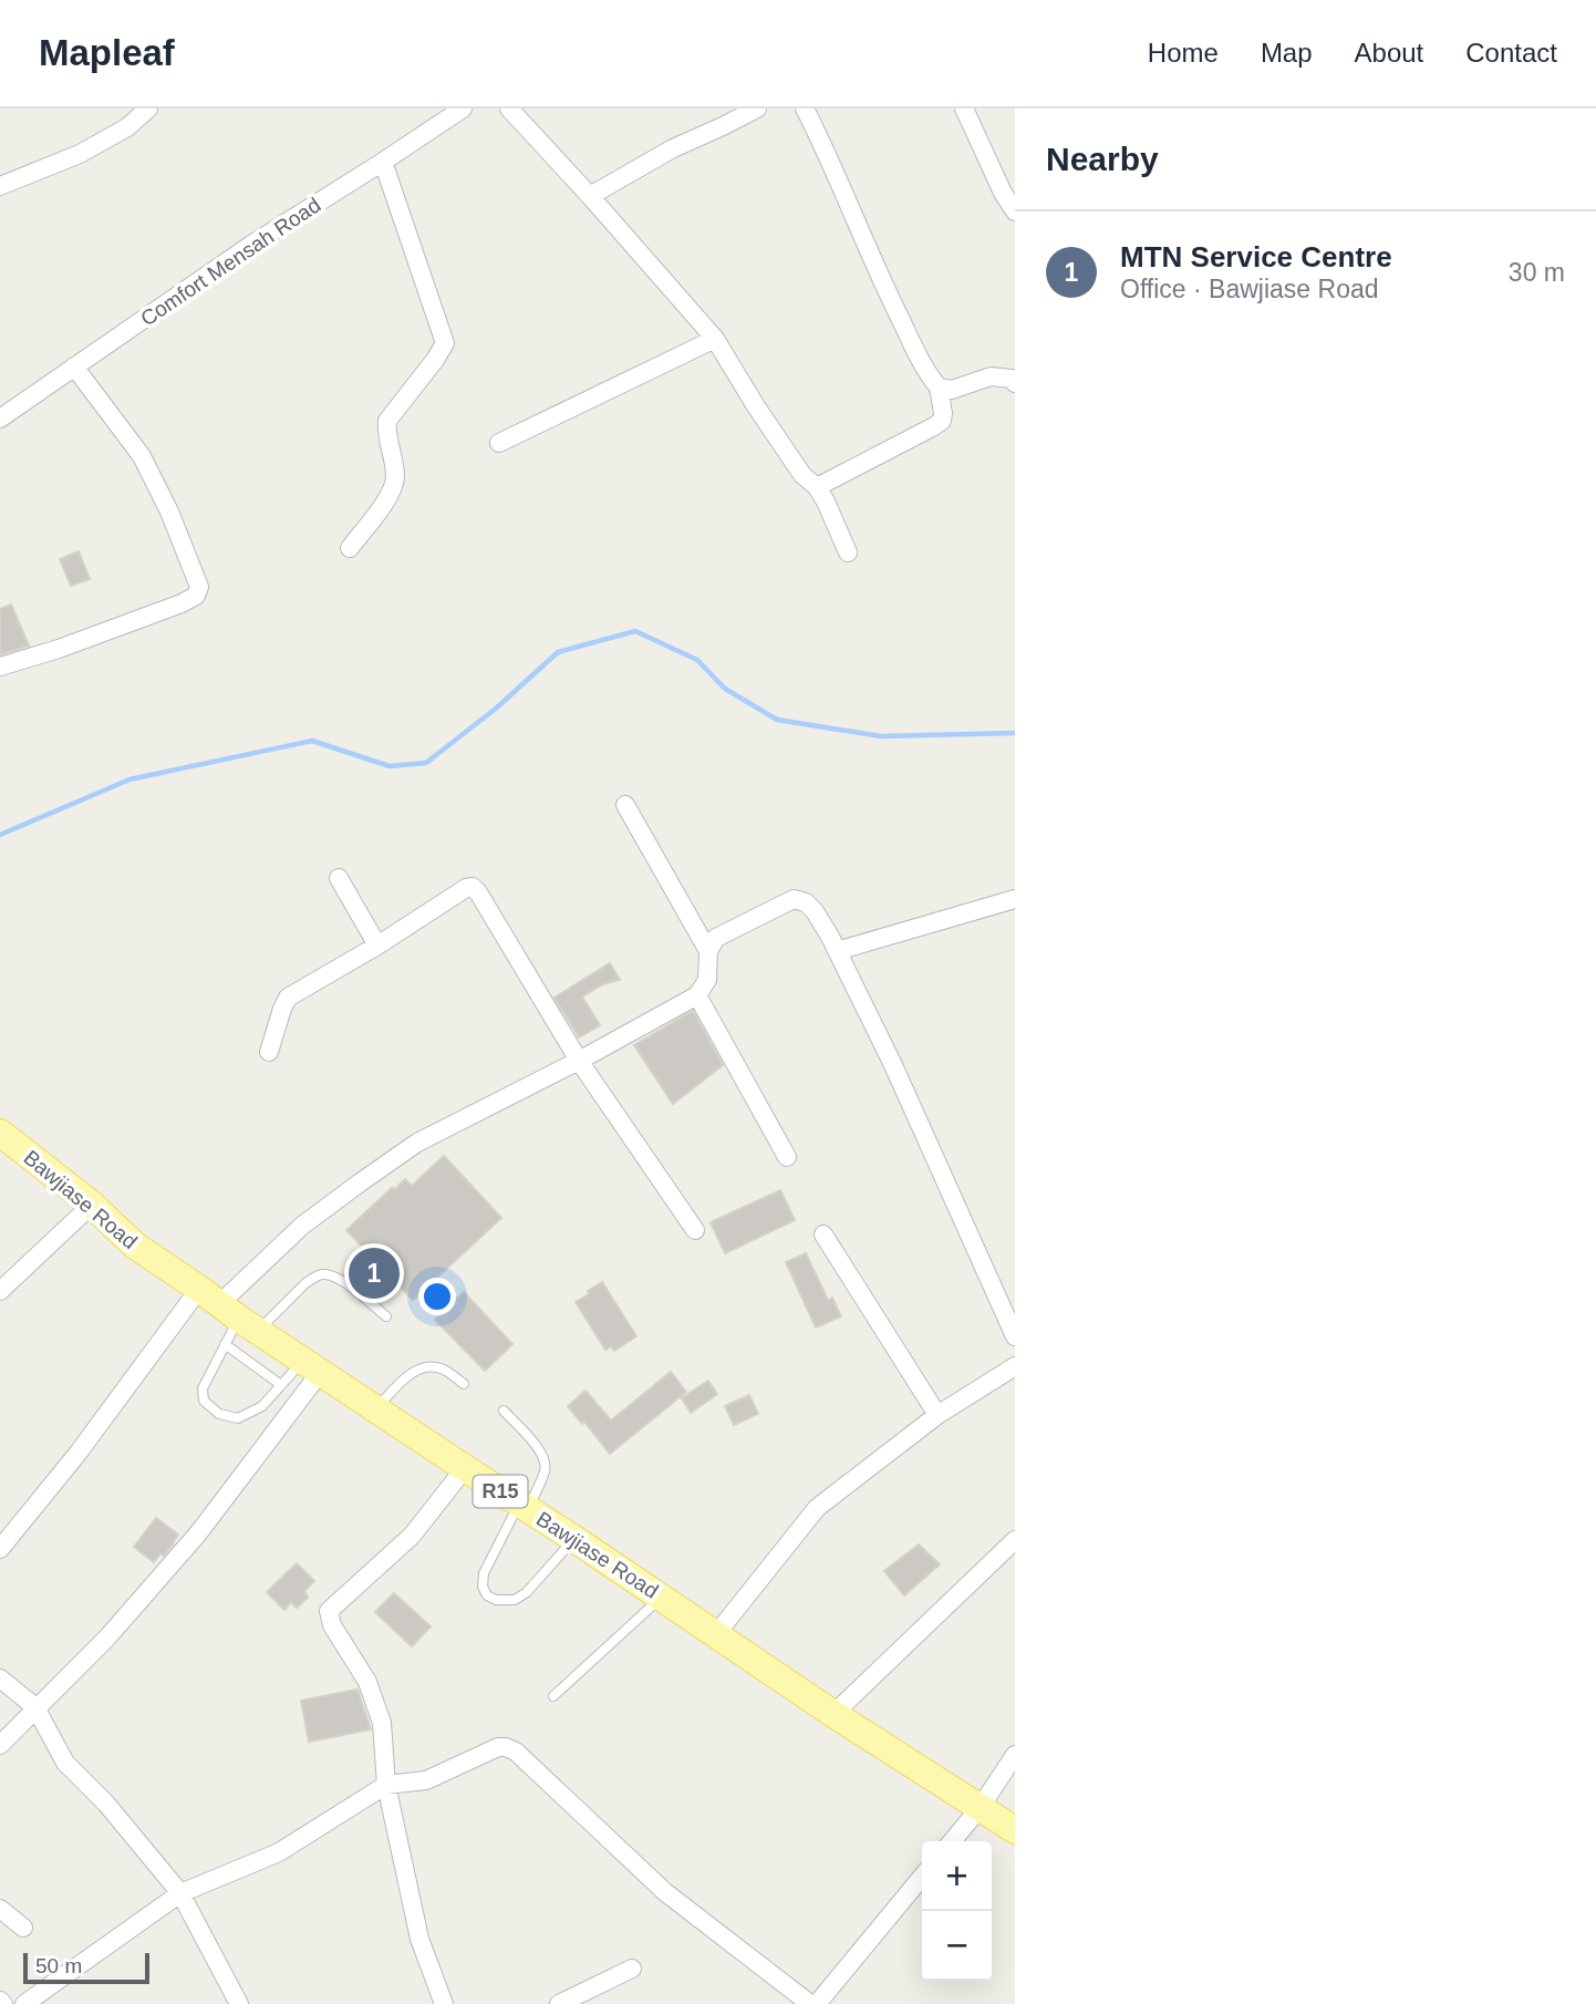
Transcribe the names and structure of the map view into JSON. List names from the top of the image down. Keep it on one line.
{"streets":{"main road":["Bawjiase Road","R15"],"street":["Comfort Mensah Road"]},"scale_bar":"50 m","page":{"header":"Mapleaf","nav":["Home","Map","About","Contact"],"heading":"Nearby","list":[{"mark":"1","name":"MTN Service Centre","note":"Office · Bawjiase Road","value":"30 m"}],"pins":"1","map_buttons":["+","−"],"scale":"50 m"}}
